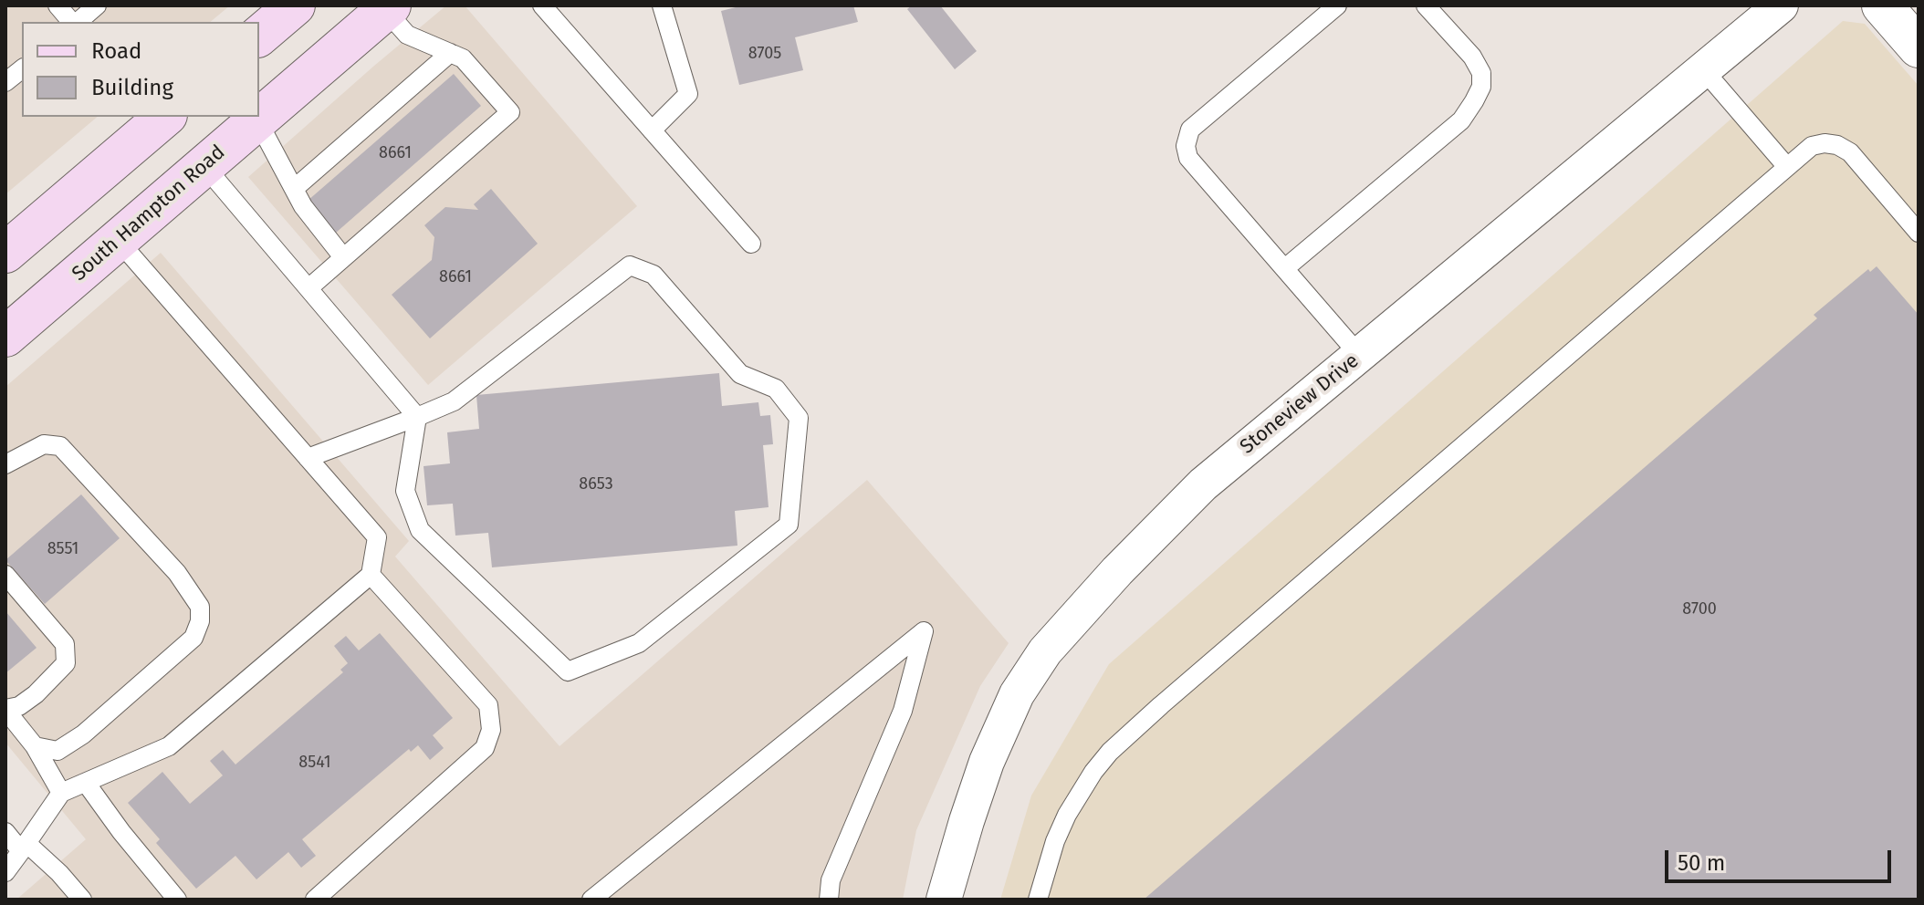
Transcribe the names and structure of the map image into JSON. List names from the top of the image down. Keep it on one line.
{"streets":{"main road":["South Hampton Road"],"street":["Stoneview Drive"]},"house_numbers":["8705","8661","8661","8653","8551","8700","8541"],"legend":["Road","Building"],"scale_bar":"50 m"}
